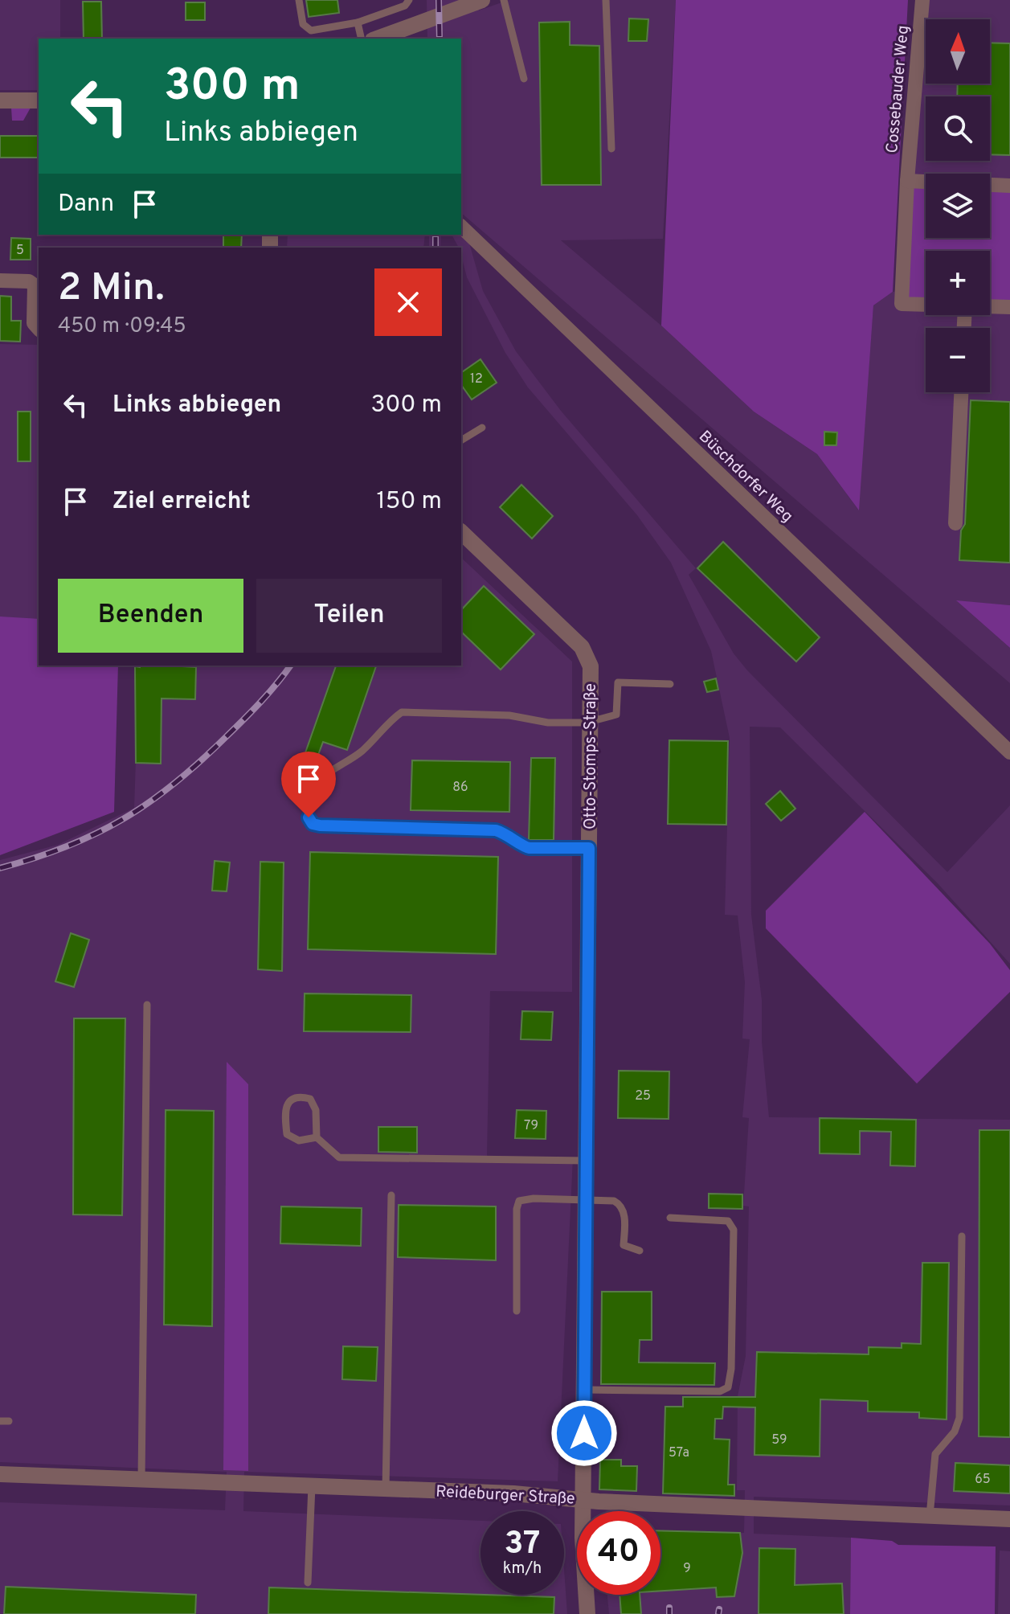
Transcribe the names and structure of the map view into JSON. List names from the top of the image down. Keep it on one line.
{"streets":{"street":["Cossebauder Weg","Büschdorfer Weg","Otto-Stomps-Straße","Reideburger Straße"]},"crossings":[["Otto-Stomps-Straße","Reideburger Straße"]],"house_numbers":["5","12","86","25","79","59","57a","65","9"],"north":"top","page":{"map_buttons":["+","−"],"turn":["300 m","Links abbiegen"],"then":"Dann","heading":["2 Min.","450 m · 09:45"],"list":[{"name":"Links abbiegen","value":"300 m"},{"name":"Ziel erreicht","value":"150 m"}],"buttons":["Beenden","Teilen"],"speed":"37 km/h","limit":"40"}}
